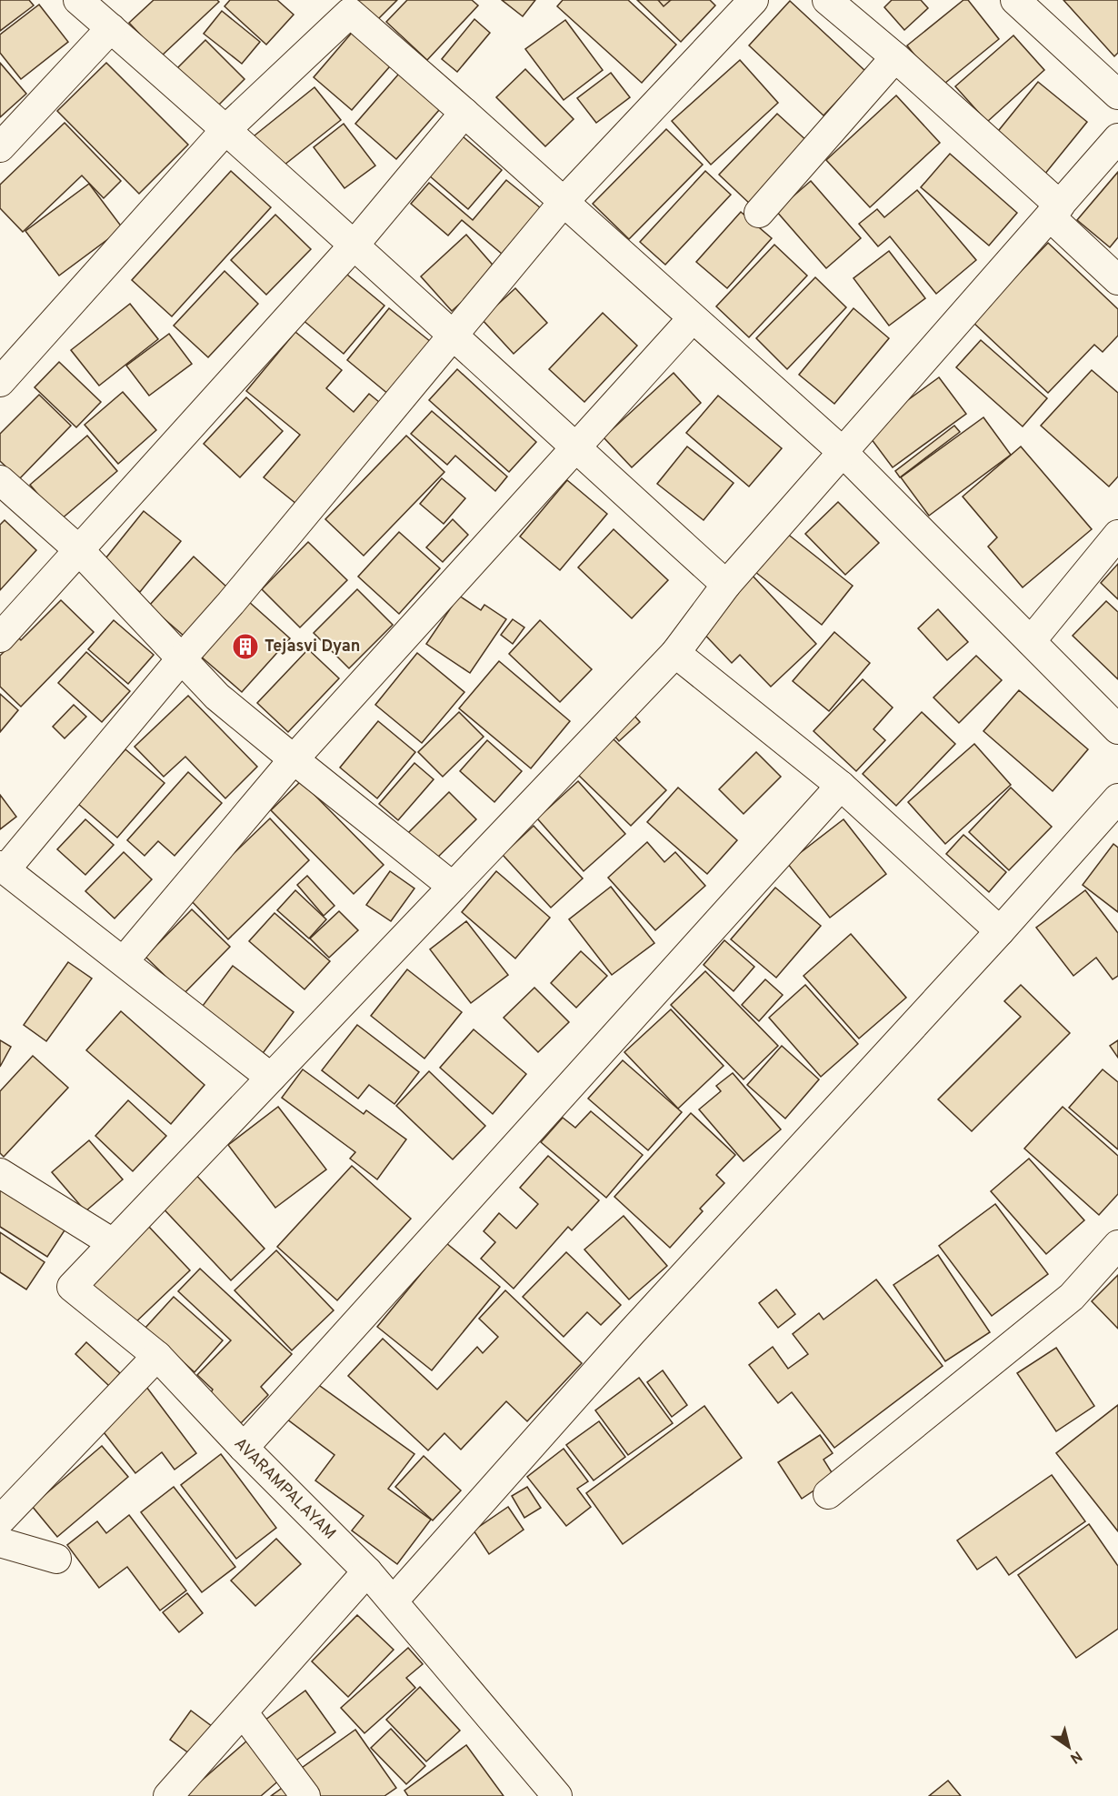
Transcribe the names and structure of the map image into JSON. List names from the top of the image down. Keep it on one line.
{"streets":{"street":["AVARAMPALAYAM"]},"places":{"building":["Tejasvi Dyan"]},"north":"bottom right"}
